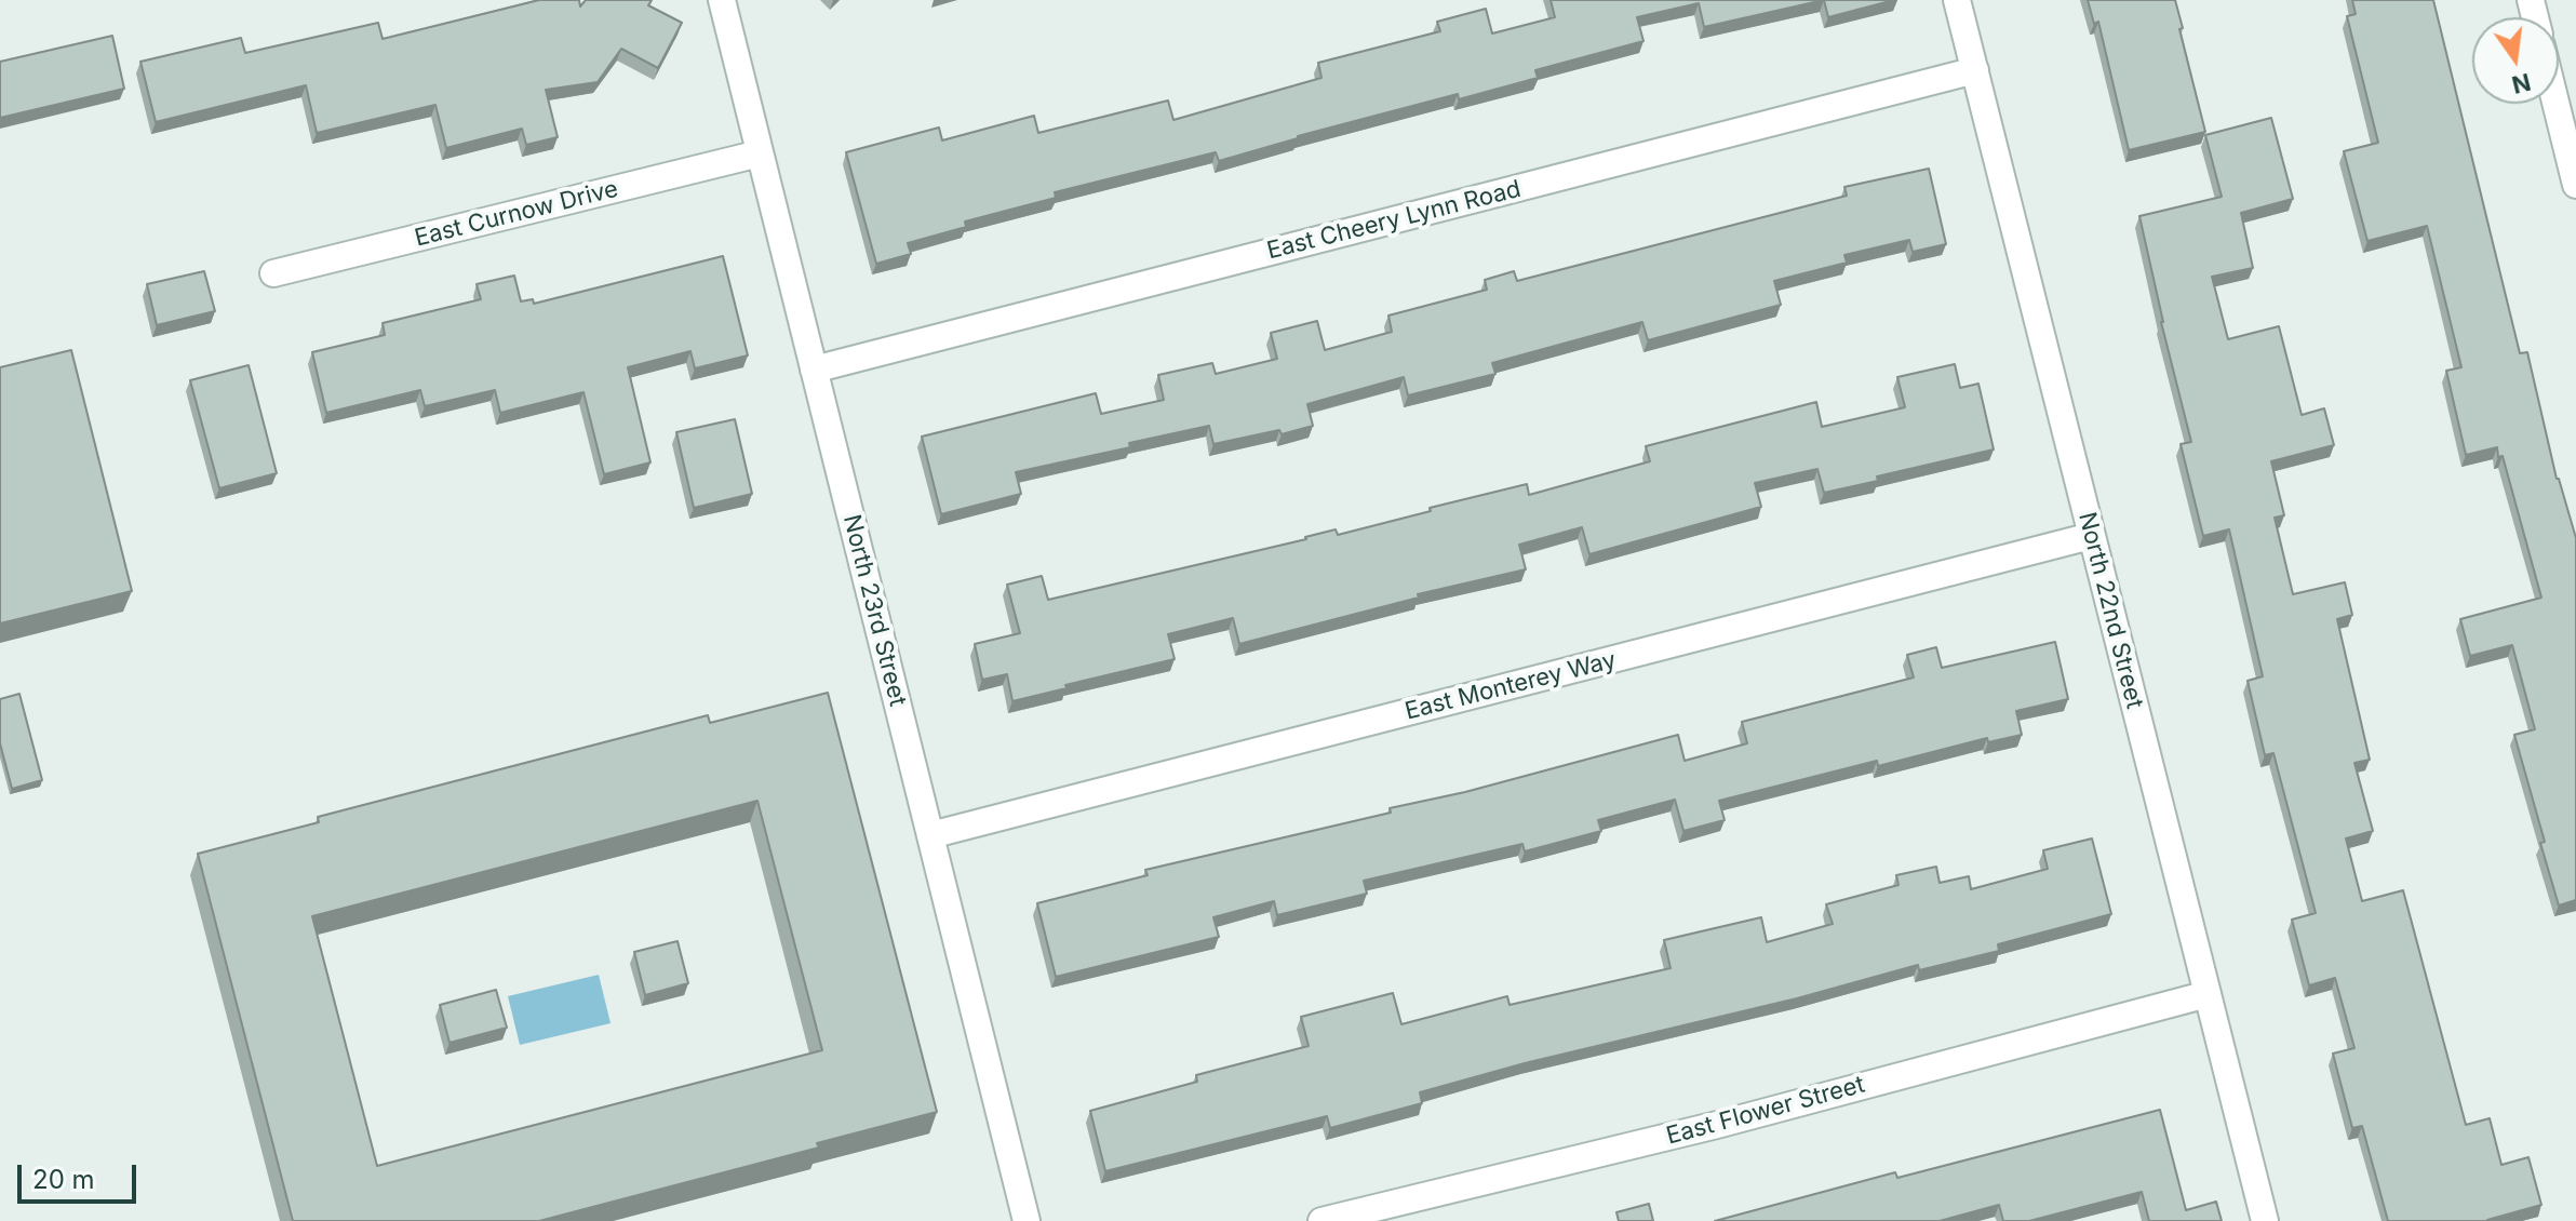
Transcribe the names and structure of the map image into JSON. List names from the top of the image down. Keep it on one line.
{"streets":{"street":["East Curnow Drive","East Cheery Lynn Road","North 23rd Street","North 22nd Street","East Monterey Way","East Flower Street"]},"crossings":[["East Curnow Drive","North 23rd Street"],["East Cheery Lynn Road","North 23rd Street"],["East Cheery Lynn Road","North 22nd Street"],["North 23rd Street","East Monterey Way"],["North 22nd Street","East Monterey Way"],["North 22nd Street","East Flower Street"]],"scale_bar":"20 m","north":"bottom"}
